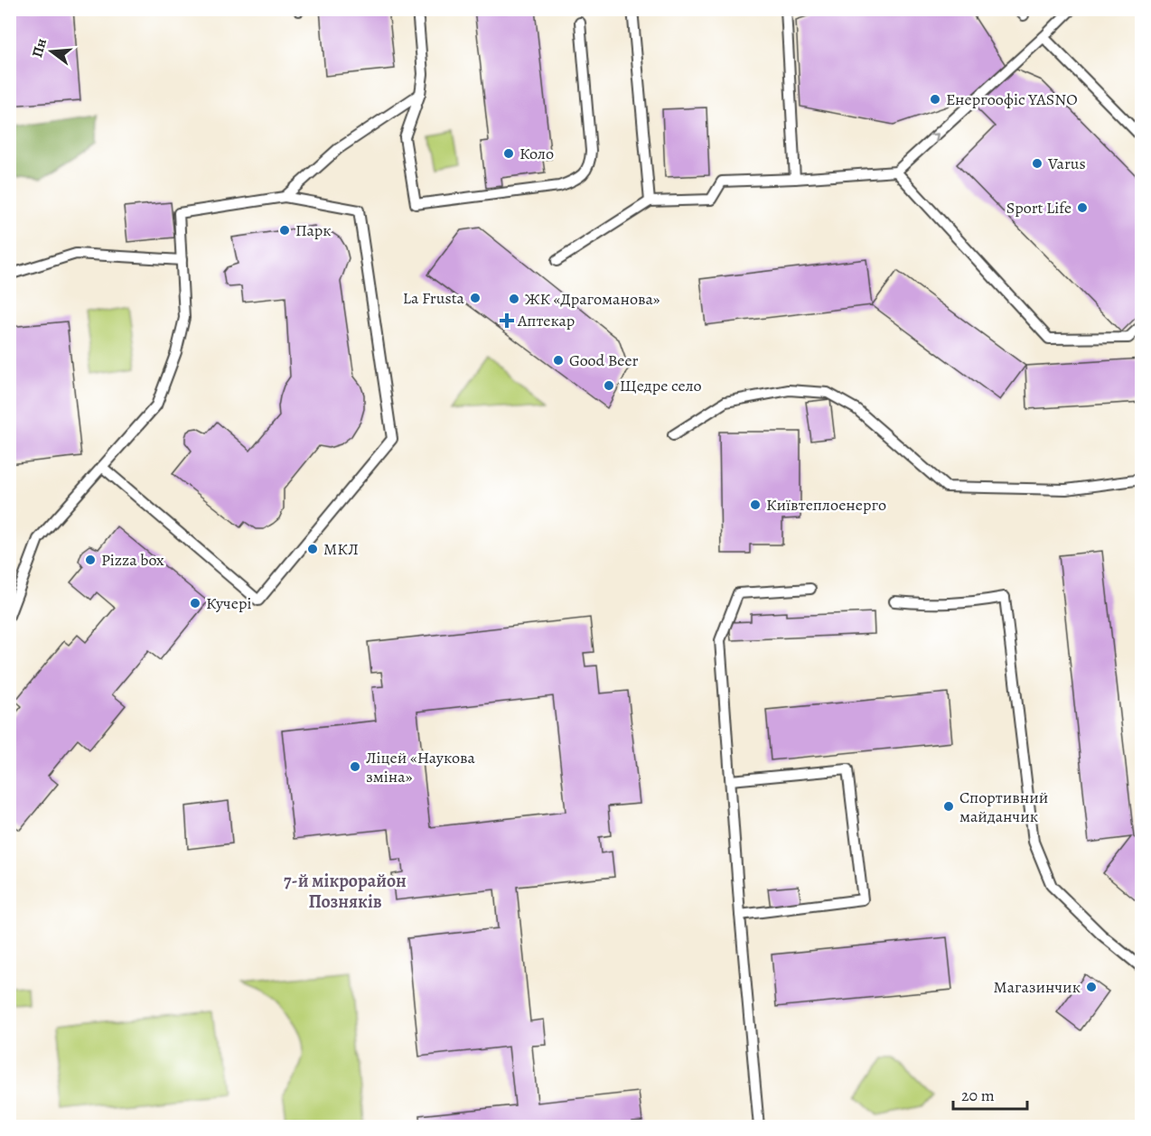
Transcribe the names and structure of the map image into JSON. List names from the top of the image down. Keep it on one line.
{"districts":["7-й мікрорайон Позняків"],"places":{"other":["Енергоофіс YASNO","Коло","Varus","Sport Life","Парк","La Frusta","ЖК «Драгоманова»","Good Beer","Щедре село","Київтеплоенерго","МКЛ","Pizza box","Кучері","Ліцей «Наукова зміна»","Спортивний майданчик","Магазинчик"],"health":["Аптекар"]},"scale_bar":"20 m","north":"left"}
